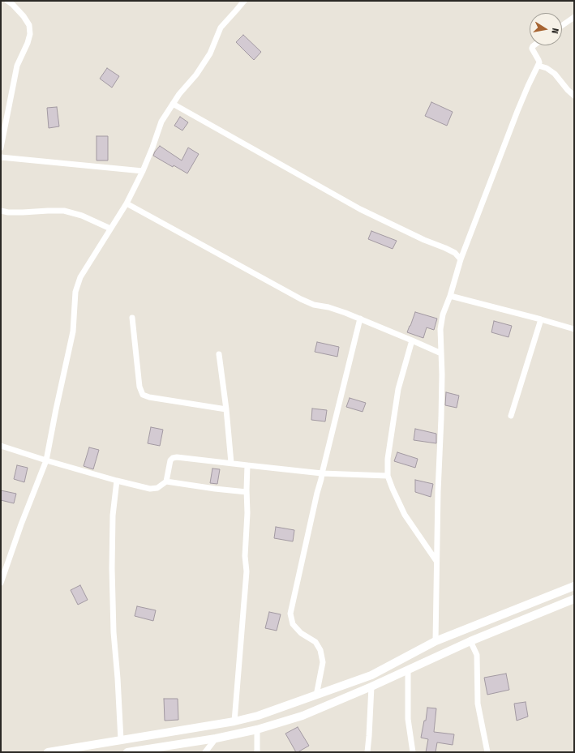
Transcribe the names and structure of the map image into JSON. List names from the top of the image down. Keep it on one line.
{"north":"right"}
